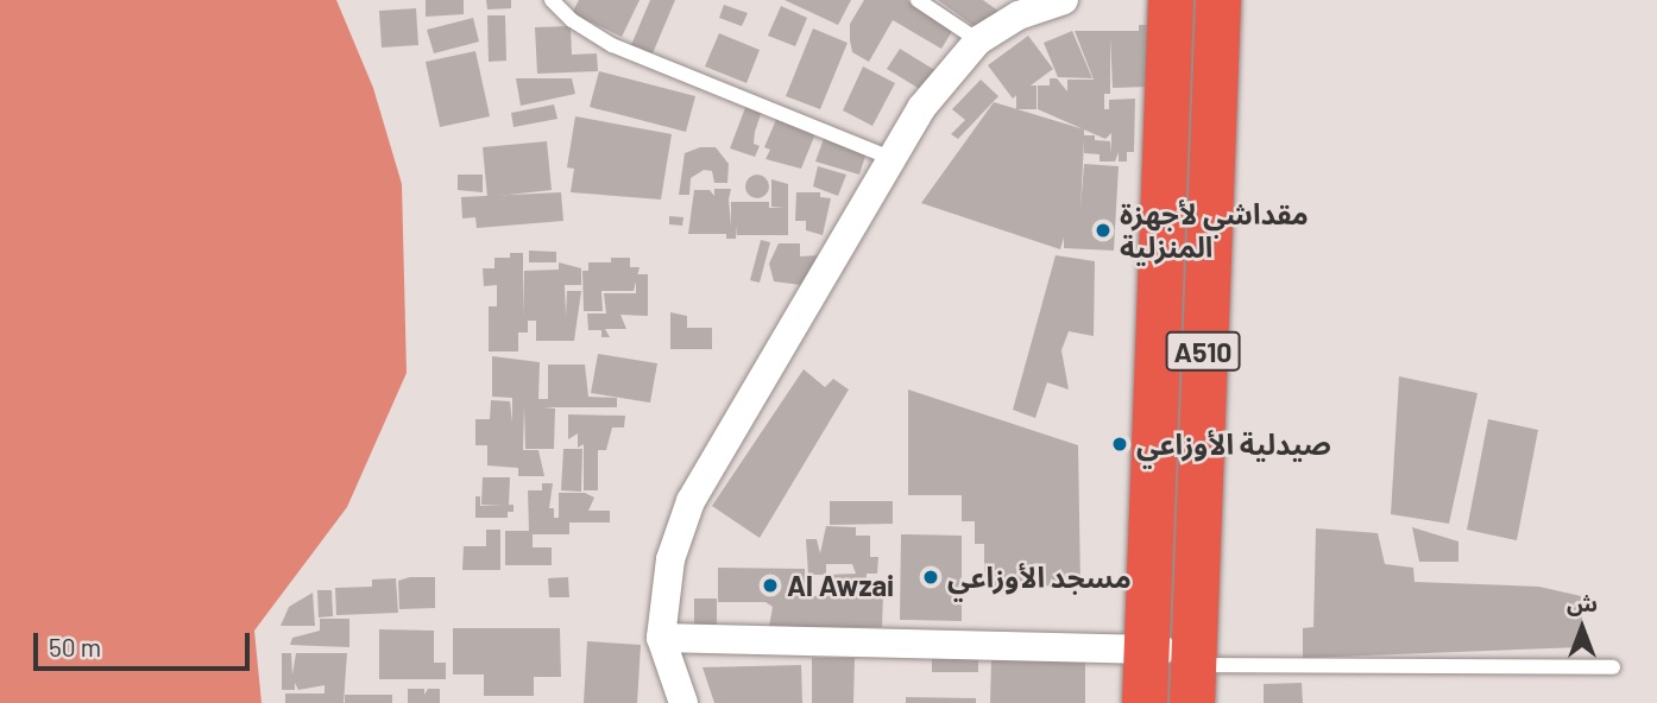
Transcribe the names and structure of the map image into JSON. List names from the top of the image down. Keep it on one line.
{"streets":{"highway":["A510"]},"places":["مقداشي لأجهزة المنزلية","صيدلية الأوزاعي","مسجد الأوزاعي","Al Awzai"],"scale_bar":"50 m","north":"top"}
